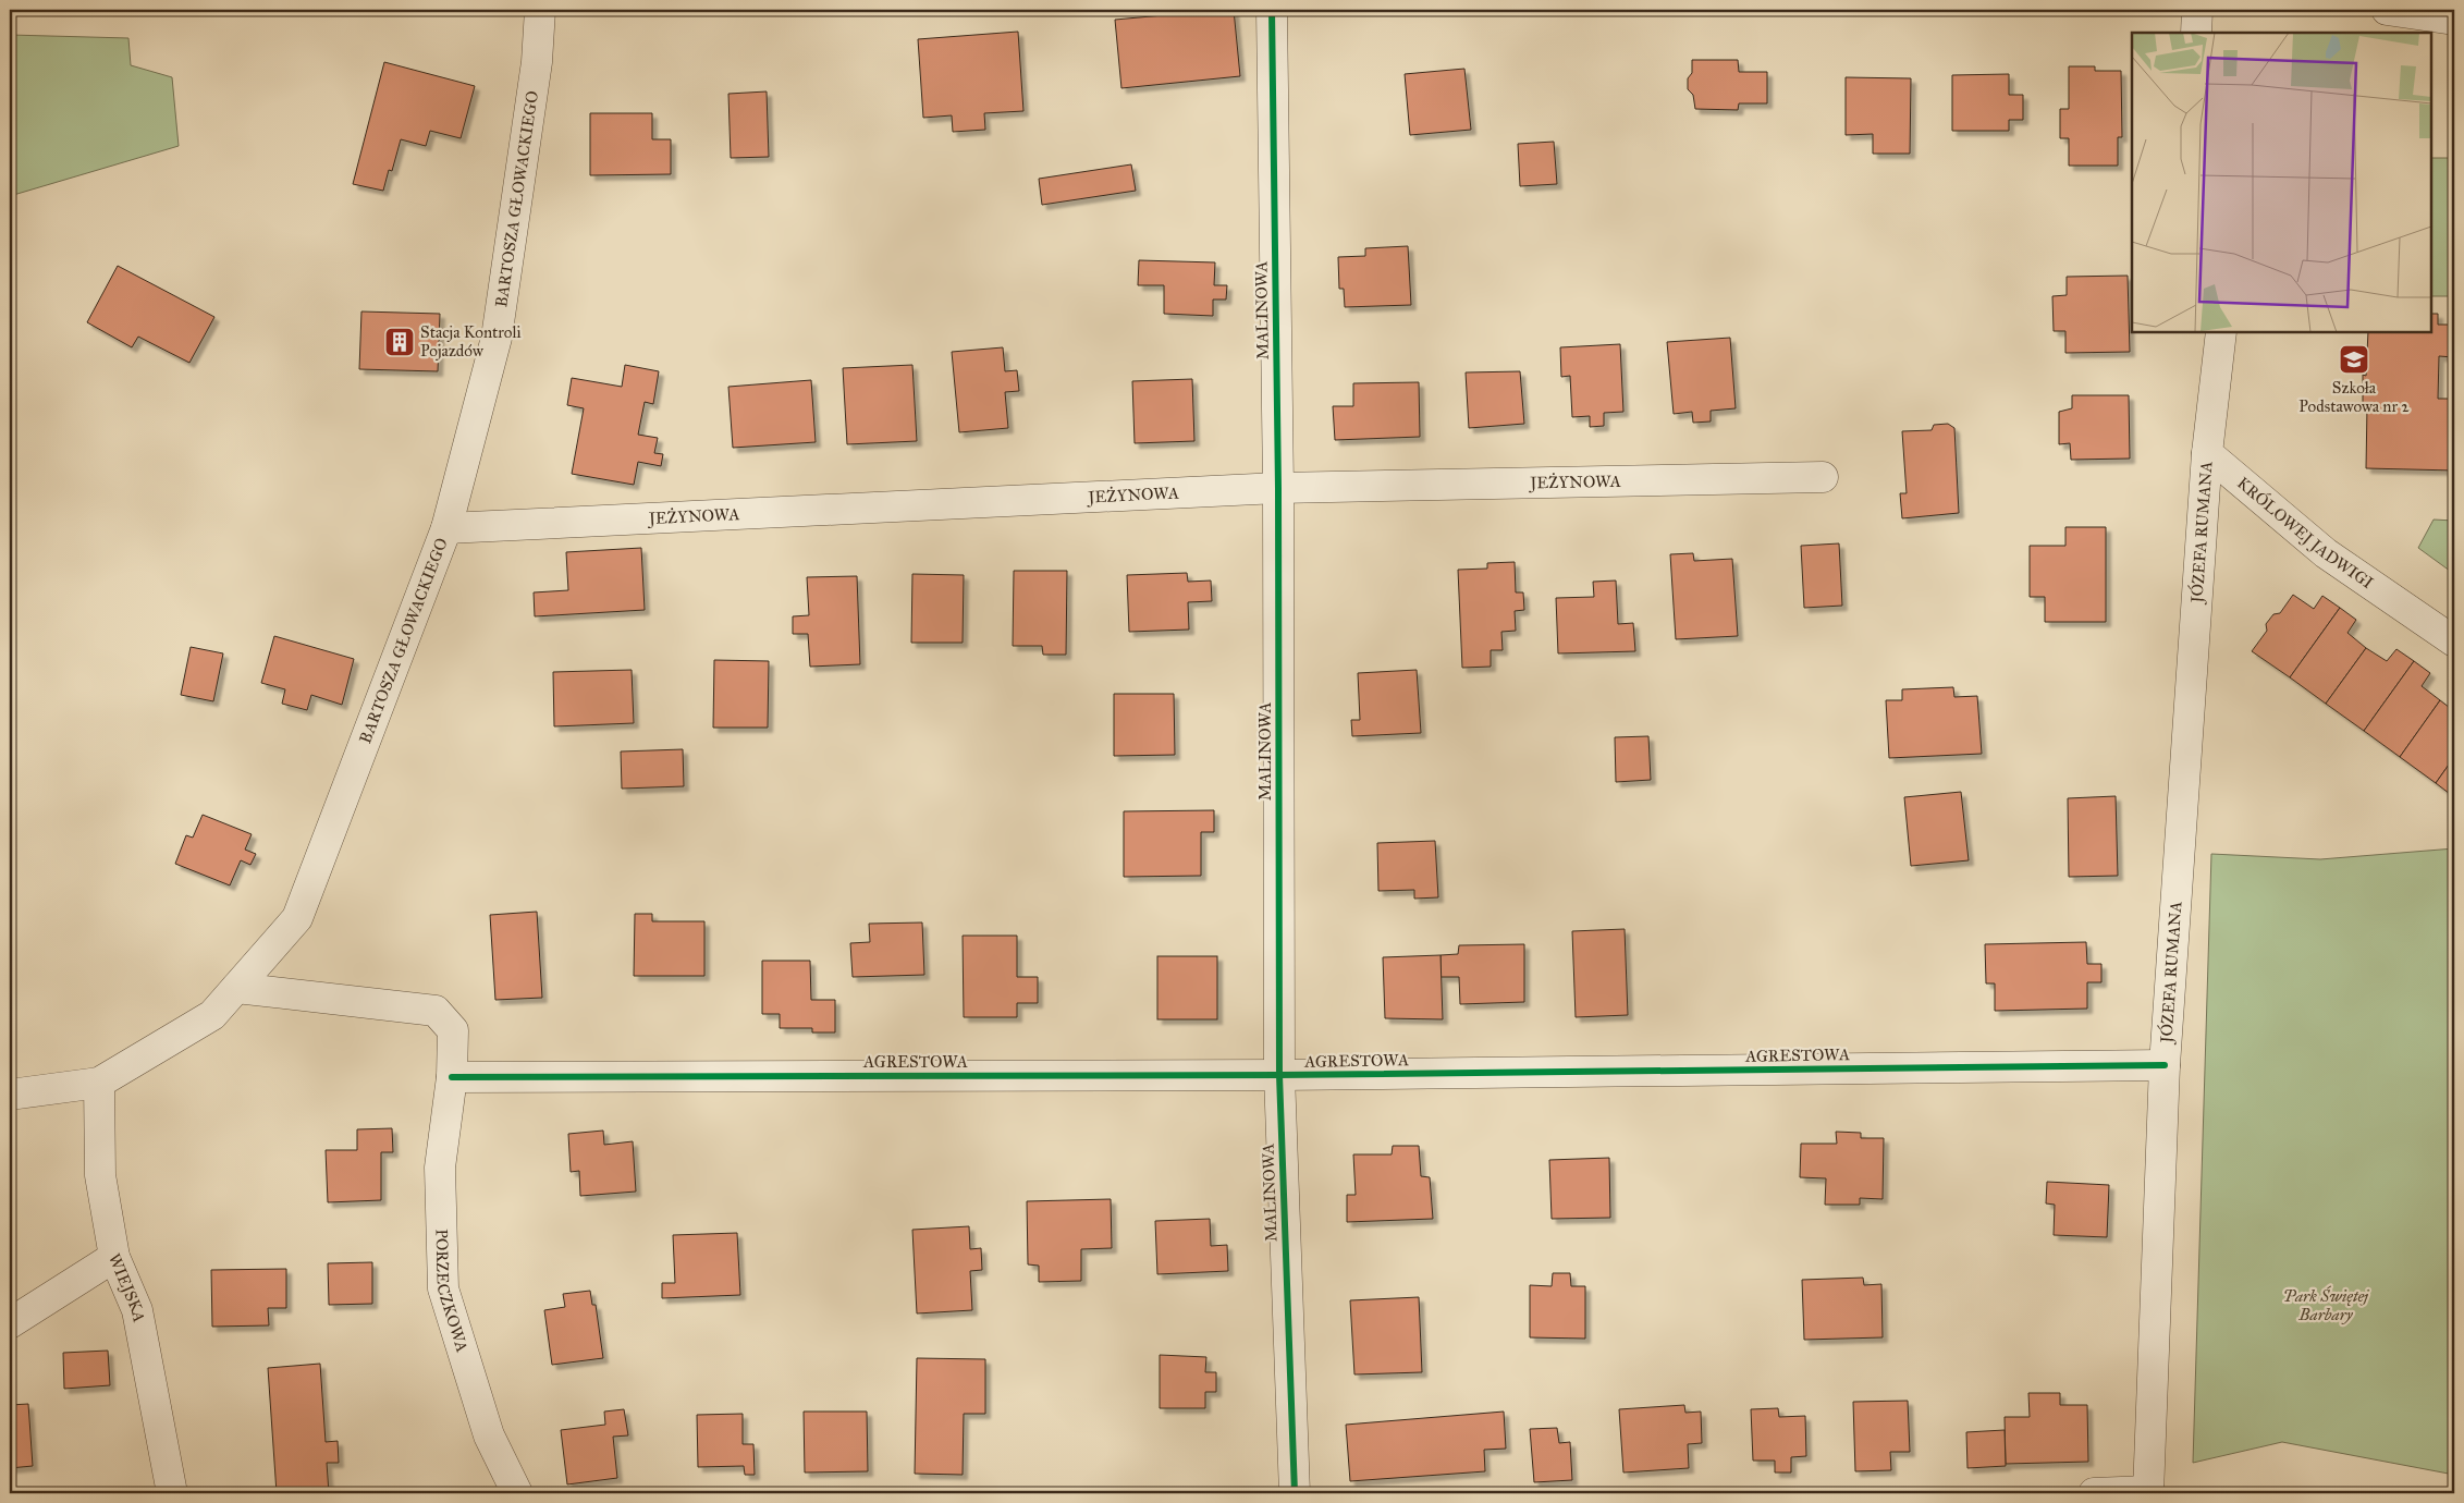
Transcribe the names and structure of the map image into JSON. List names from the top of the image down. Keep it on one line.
{"streets":{"street":["BARTOSZA GŁOWACKIEGO","MALINOWA","JEŻYNOWA","JÓZEFA RUMANA","KRÓLOWEJ JADWIGI","AGRESTOWA","WIEJSKA","PORZECZKOWA"]},"crossings":[["BARTOSZA GŁOWACKIEGO","JEŻYNOWA"],["BARTOSZA GŁOWACKIEGO","WIEJSKA"],["BARTOSZA GŁOWACKIEGO","PORZECZKOWA"],["MALINOWA","JEŻYNOWA"],["MALINOWA","AGRESTOWA"],["JÓZEFA RUMANA","KRÓLOWEJ JADWIGI"],["JÓZEFA RUMANA","AGRESTOWA"],["AGRESTOWA","PORZECZKOWA"]],"parks":["Park Świętej Barbary"],"places":{"building":["Stacja Kontroli Pojazdów"],"school or university":["Szkoła Podstawowa nr 2"]}}
